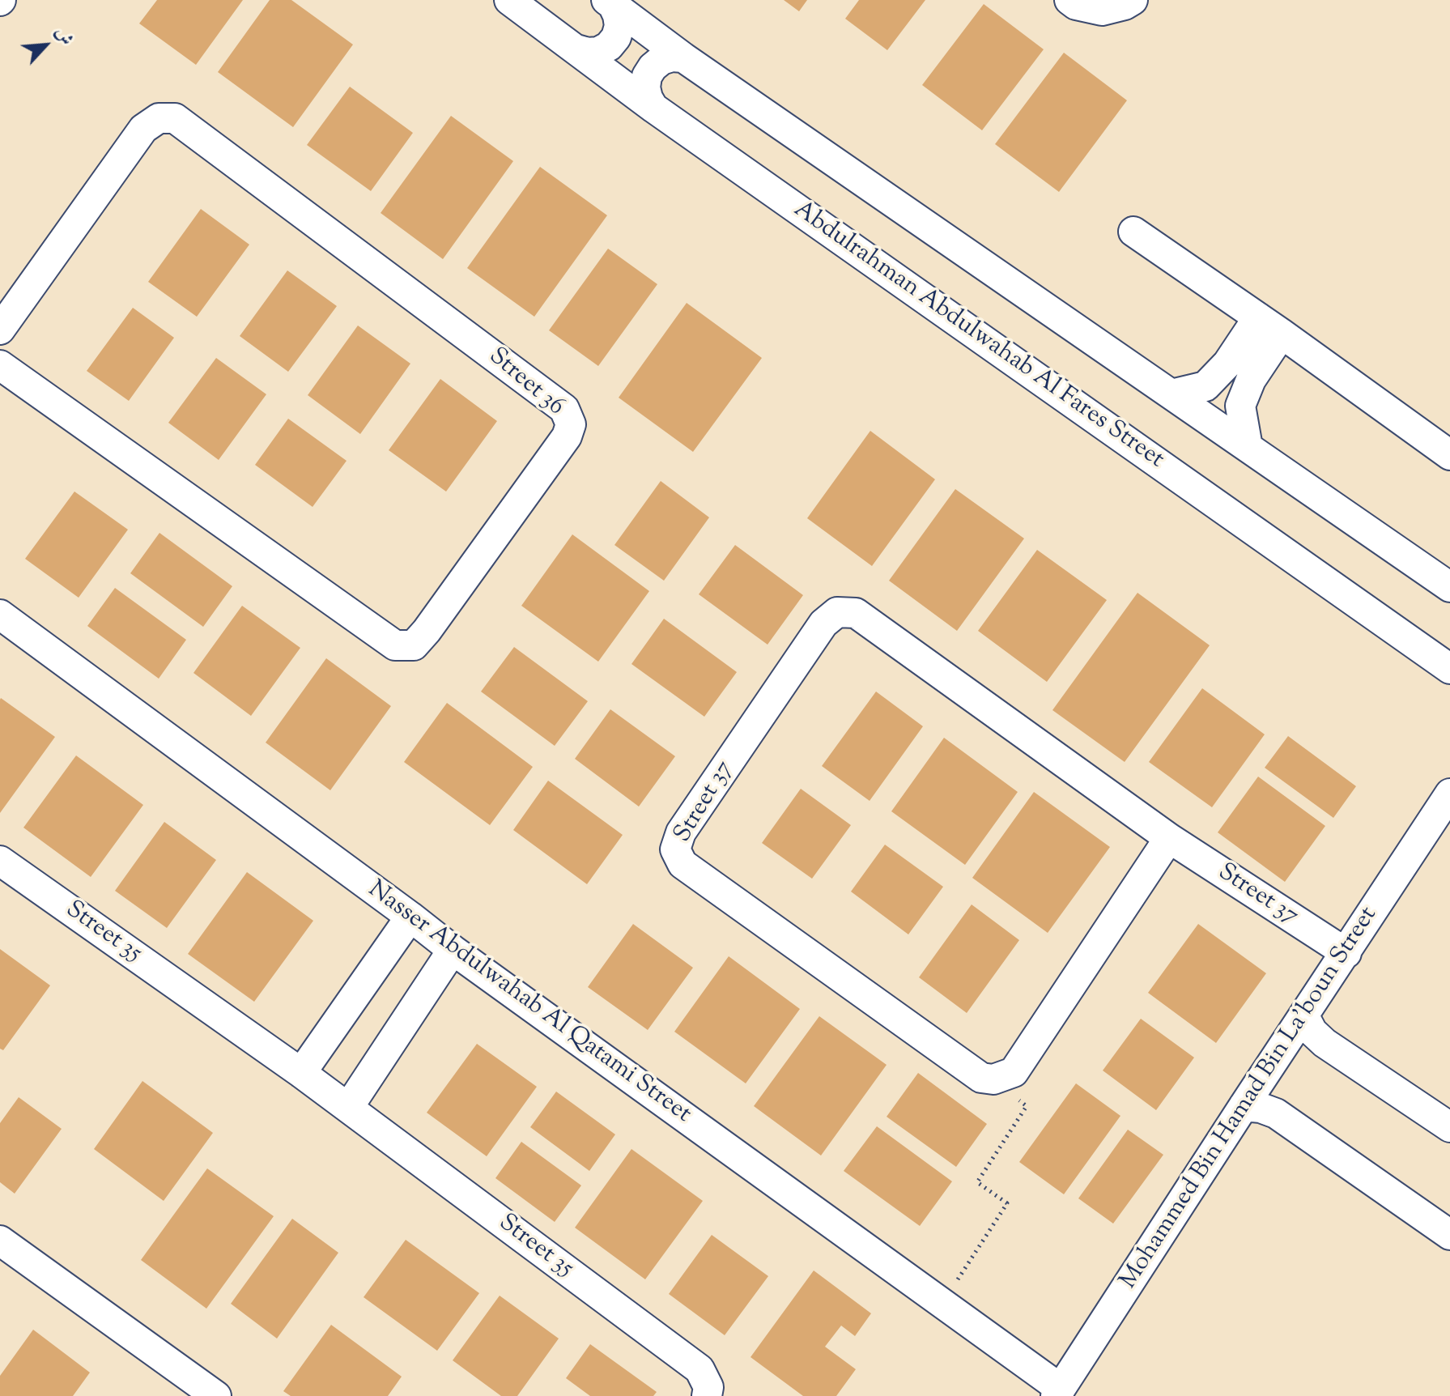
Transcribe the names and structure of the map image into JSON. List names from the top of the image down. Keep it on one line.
{"streets":{"street":["Abdulrahman Abdulwahab Al Fares Street","Street 36","Street 37","Street 35","Nasser Abdulwahab Al Qatami Street","Mohammed Bin Hamad Bin La'boun Street"]},"crossings":[["Street 37","Mohammed Bin Hamad Bin La'boun Street"],["Nasser Abdulwahab Al Qatami Street","Mohammed Bin Hamad Bin La'boun Street"]],"north":"top right"}
